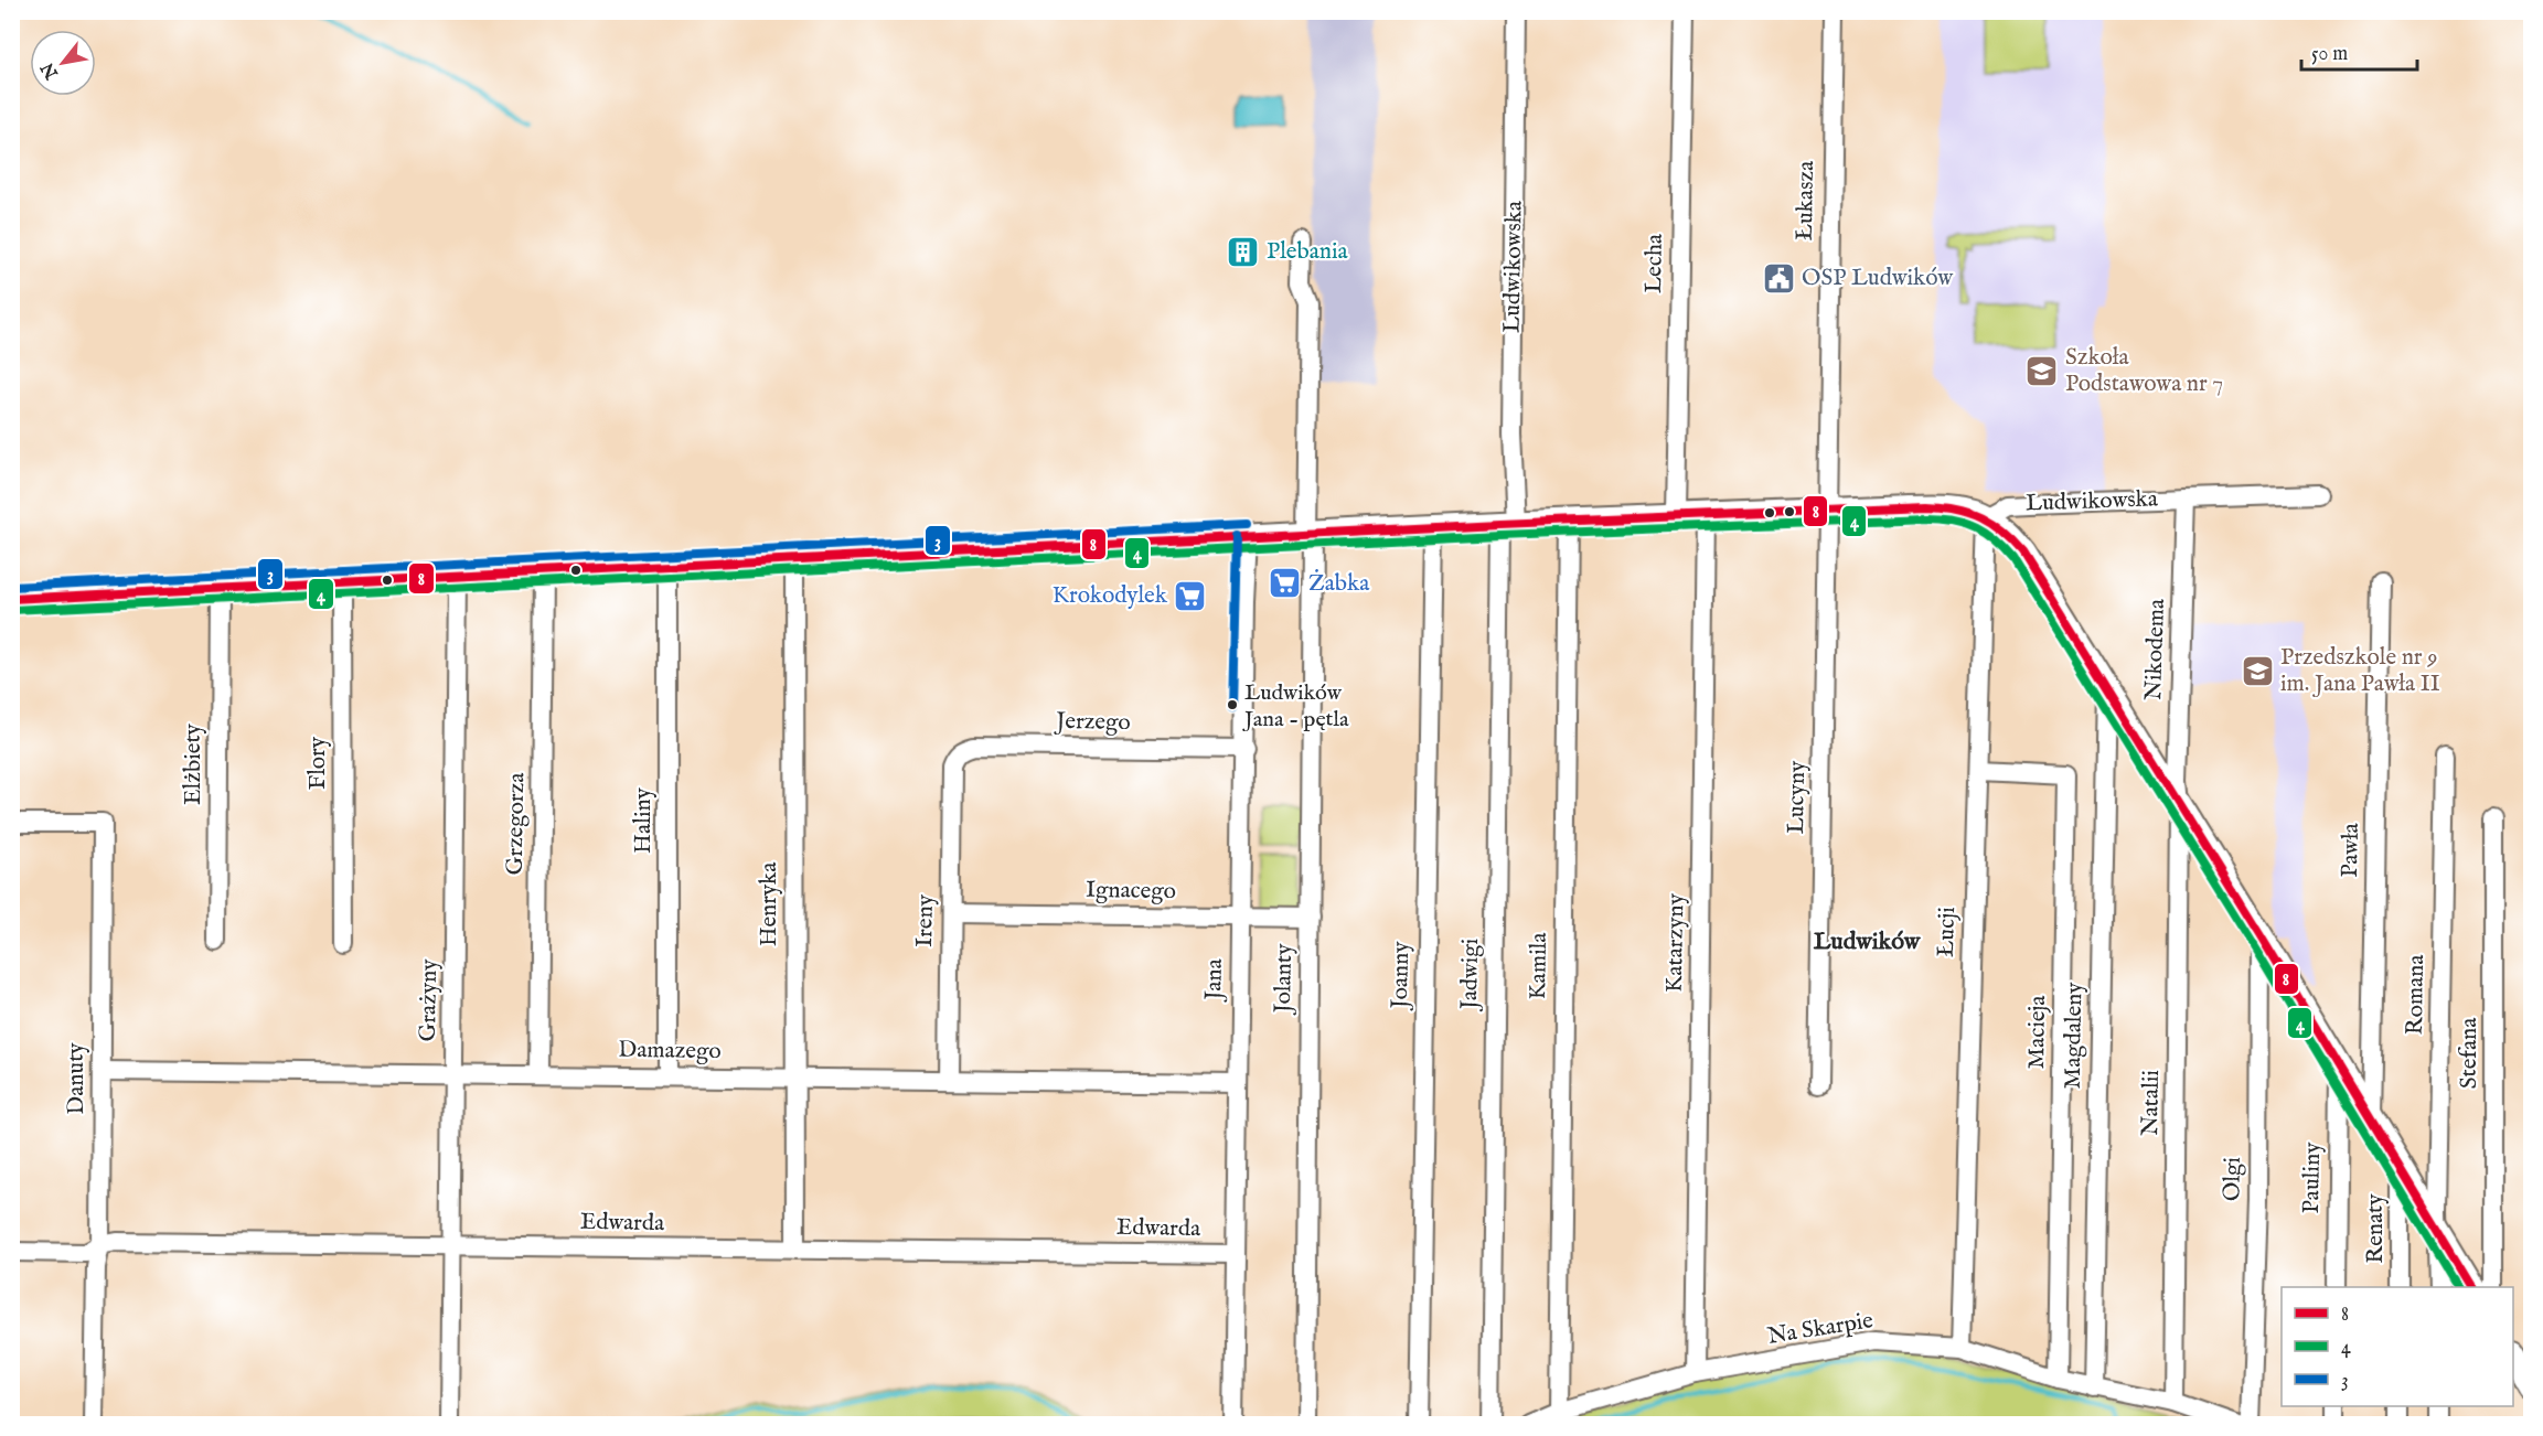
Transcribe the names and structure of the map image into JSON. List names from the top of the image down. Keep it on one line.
{"streets":{"street":["Łukasza","Lecha","Ludwikowska","Nikodema","Jerzego","Flory","Elżbiety","Lucyny","Haliny","Grzegorza","Pawła","Ignacego","Henryka","Ireny","Łucji","Katarzyny","Kamila","Jadwigi","Joanny","Jolanty","Jana","Romana","Grażyny","Macieja","Magdaleny","Damazego","Stefana","Danuty","Natalii","Pauliny","Olgi","Edwarda","Renaty","Na Skarpie"]},"crossings":[["Łukasza","Lucyny"],["Ludwikowska","Nikodema"],["Ludwikowska","Łucji"],["Ludwikowska","Jadwigi"],["Nikodema","Natalii"],["Jerzego","Ireny"],["Jerzego","Jana"],["Haliny","Damazego"],["Grzegorza","Damazego"],["Ignacego","Ireny"],["Ignacego","Jolanty"],["Ignacego","Jana"],["Henryka","Damazego"],["Henryka","Edwarda"],["Ireny","Damazego"],["Łucji","Macieja"],["Łucji","Na Skarpie"],["Katarzyny","Na Skarpie"],["Kamila","Na Skarpie"],["Jana","Damazego"],["Jana","Edwarda"],["Grażyny","Damazego"],["Grażyny","Edwarda"],["Macieja","Na Skarpie"],["Magdaleny","Na Skarpie"],["Damazego","Danuty"],["Danuty","Edwarda"],["Natalii","Na Skarpie"]],"districts":["Ludwików"],"places":{"building":["Plebania"],"public building":["OSP Ludwików"],"school or university":["Szkoła Podstawowa nr 7","Przedszkole nr 9 im. Jana Pawła II"],"supermarket":["Żabka","Krokodylek"],"other":["Ludwików Jana - pętla"]},"lines":["transit line 8","transit line 4","transit line 3"],"legend":["8","4","3"],"scale_bar":"50 m","north":"bottom left"}
